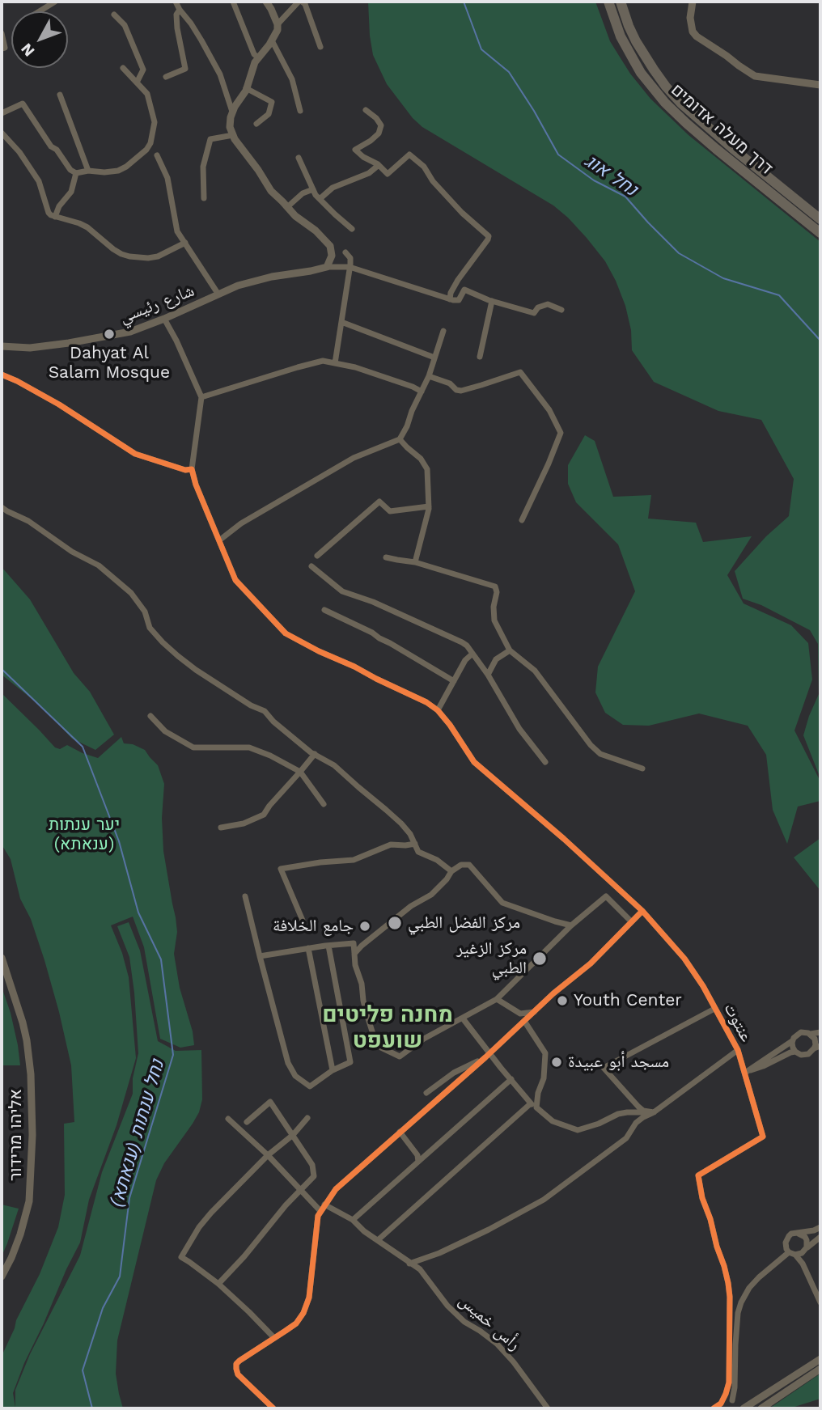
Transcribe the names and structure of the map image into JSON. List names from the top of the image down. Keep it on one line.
{"streets":{"highway":["דרך מעלה אדומים"],"street":["شارع رئيسي","عنتوت","אליהו מרידור","رأس خميس"]},"districts":["מחנה פליטים שועפט"],"water":["נחל אוג","נחל ענתות (ענאתא)"],"parks":["יער ענתות (ענאתא)"],"places":["Dahyat Al Salam Mosque","مركز الفضل الطبي","جامع الخلافة","مركز الزغير الطبي","Youth Center","مسجد أبو عبيدة"],"north":"bottom left"}
